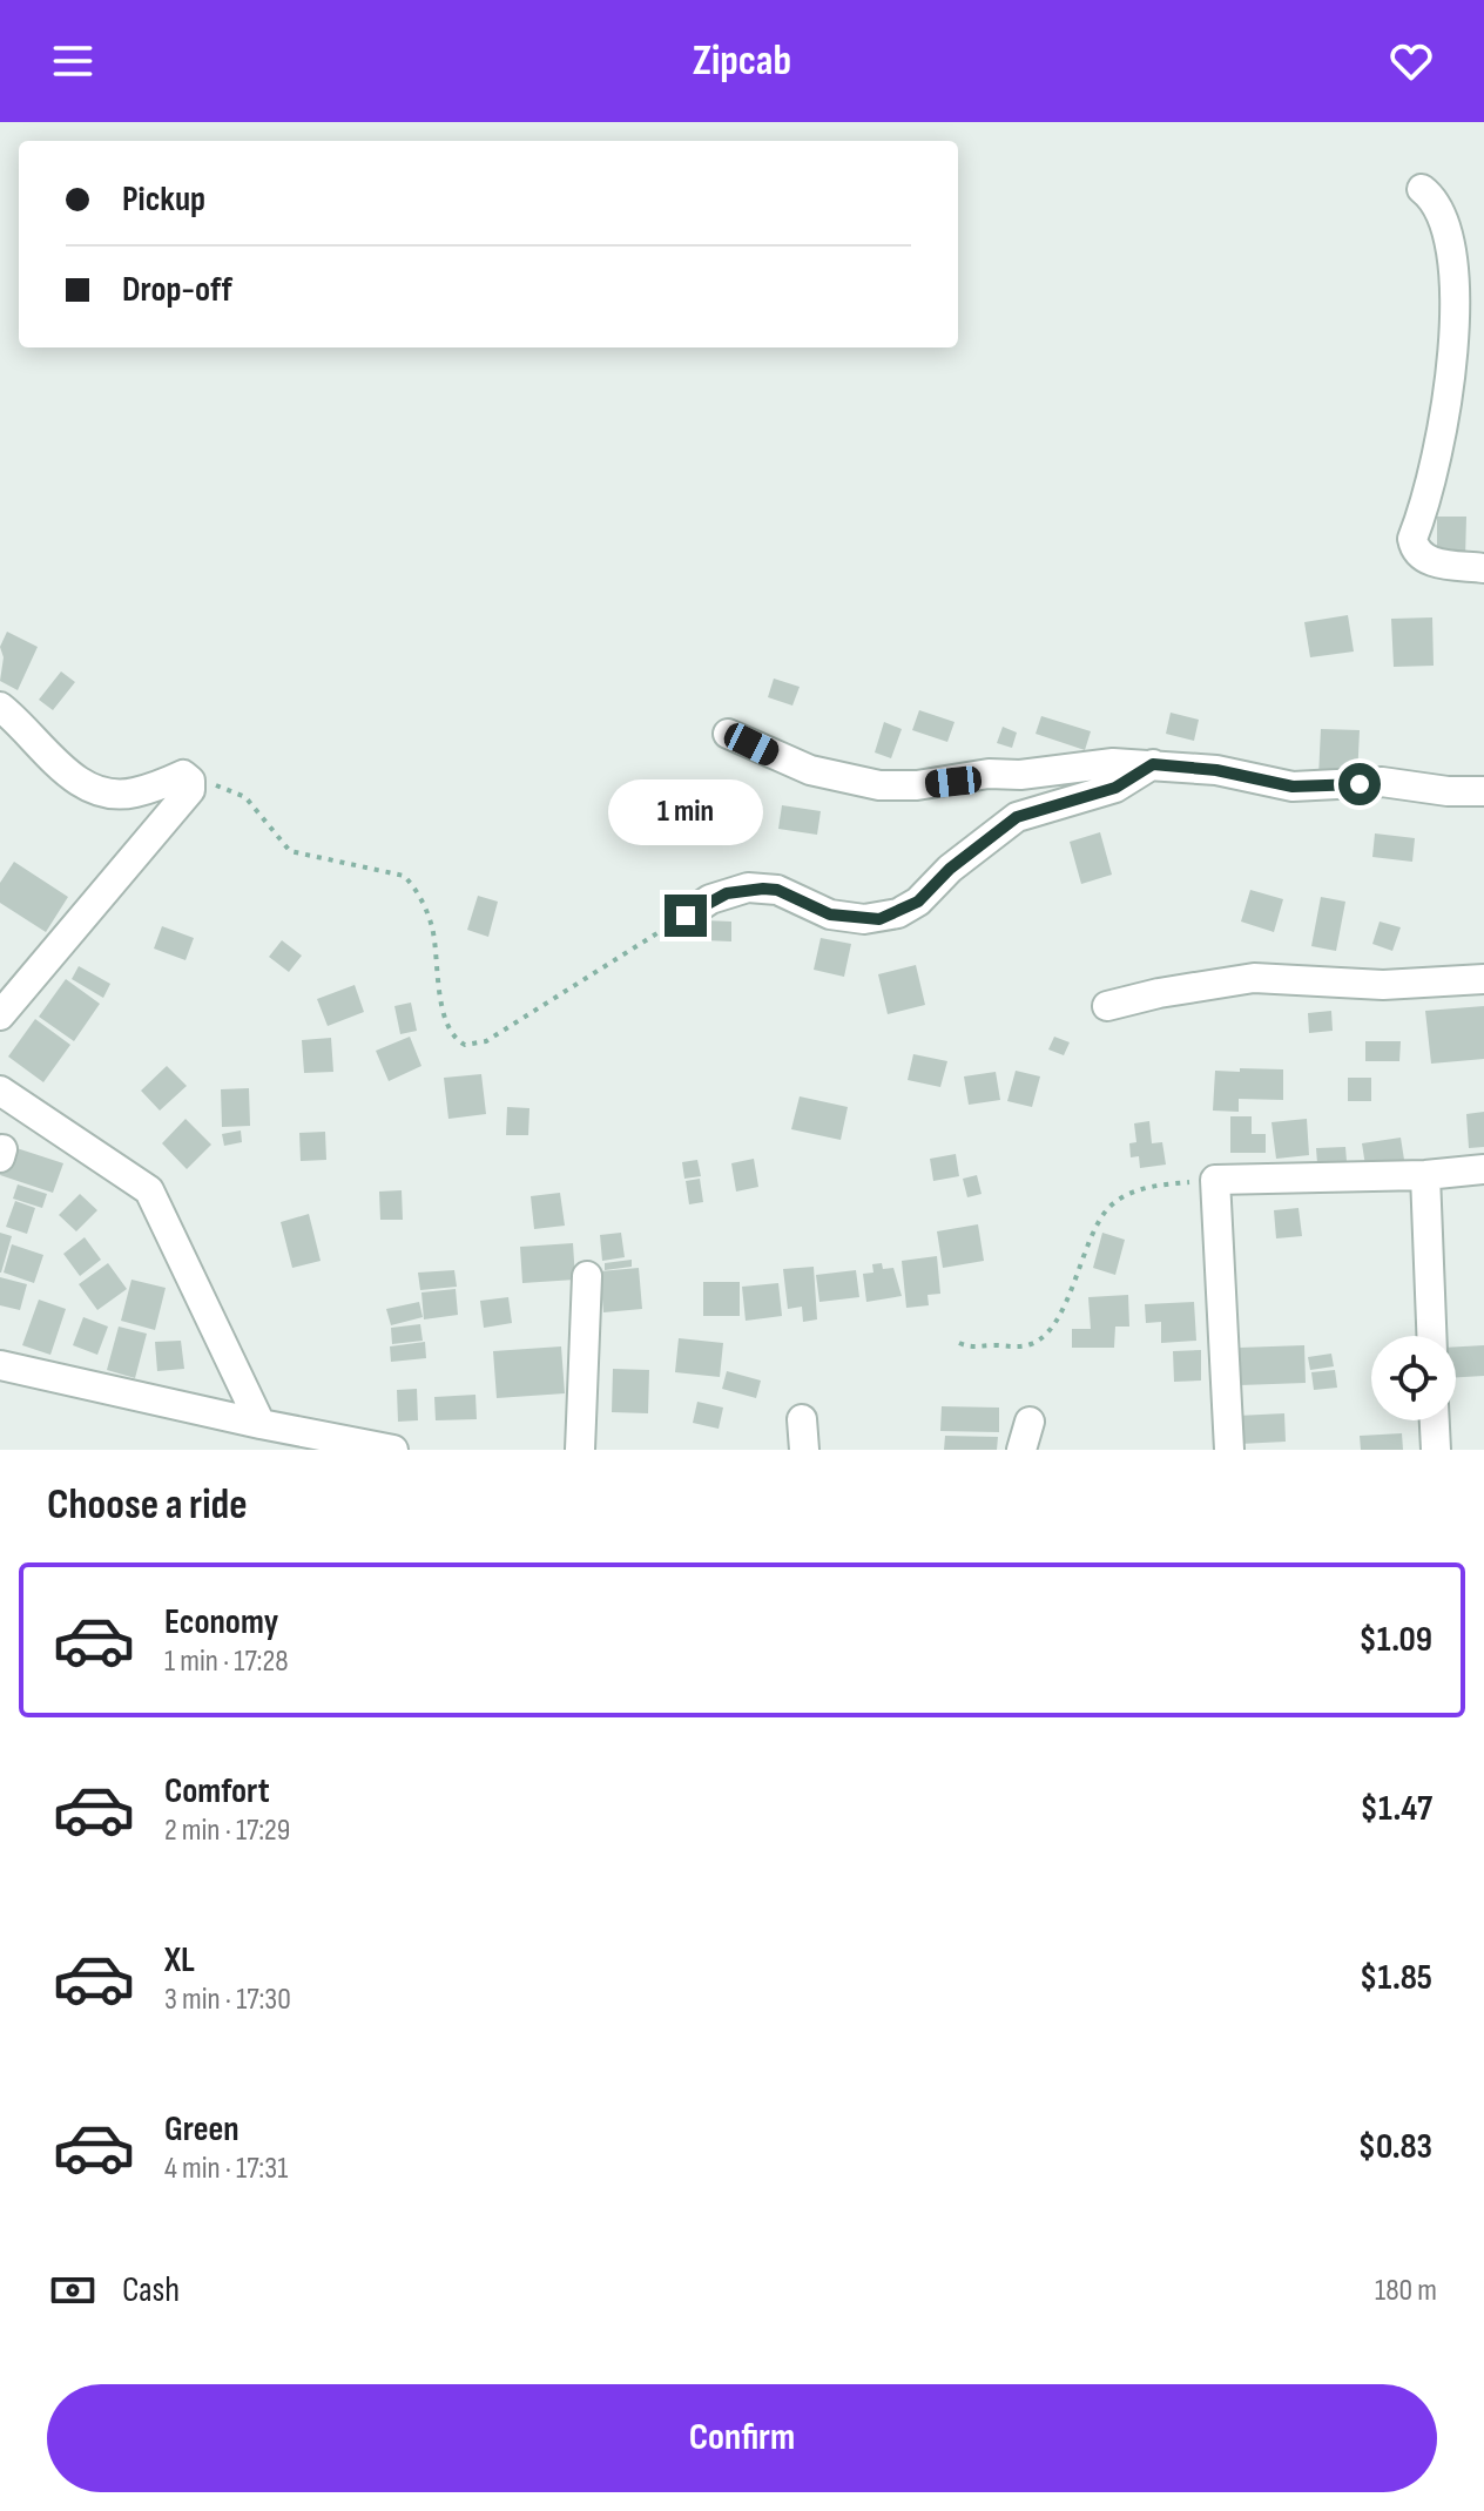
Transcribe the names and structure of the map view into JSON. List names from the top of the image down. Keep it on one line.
{"page":{"header":"Zipcab","banner":["Pickup","Drop-off"],"bubble":"1 min","heading":"Choose a ride","list":[{"name":"Economy","note":"1 min · 17:28","value":"$1.09"},{"name":"Comfort","note":"2 min · 17:29","value":"$1.47"},{"name":"XL","note":"3 min · 17:30","value":"$1.85"},{"name":"Green","note":"4 min · 17:31","value":"$0.83"}],"pay":["Cash","180 m"],"buttons":"Confirm"}}
